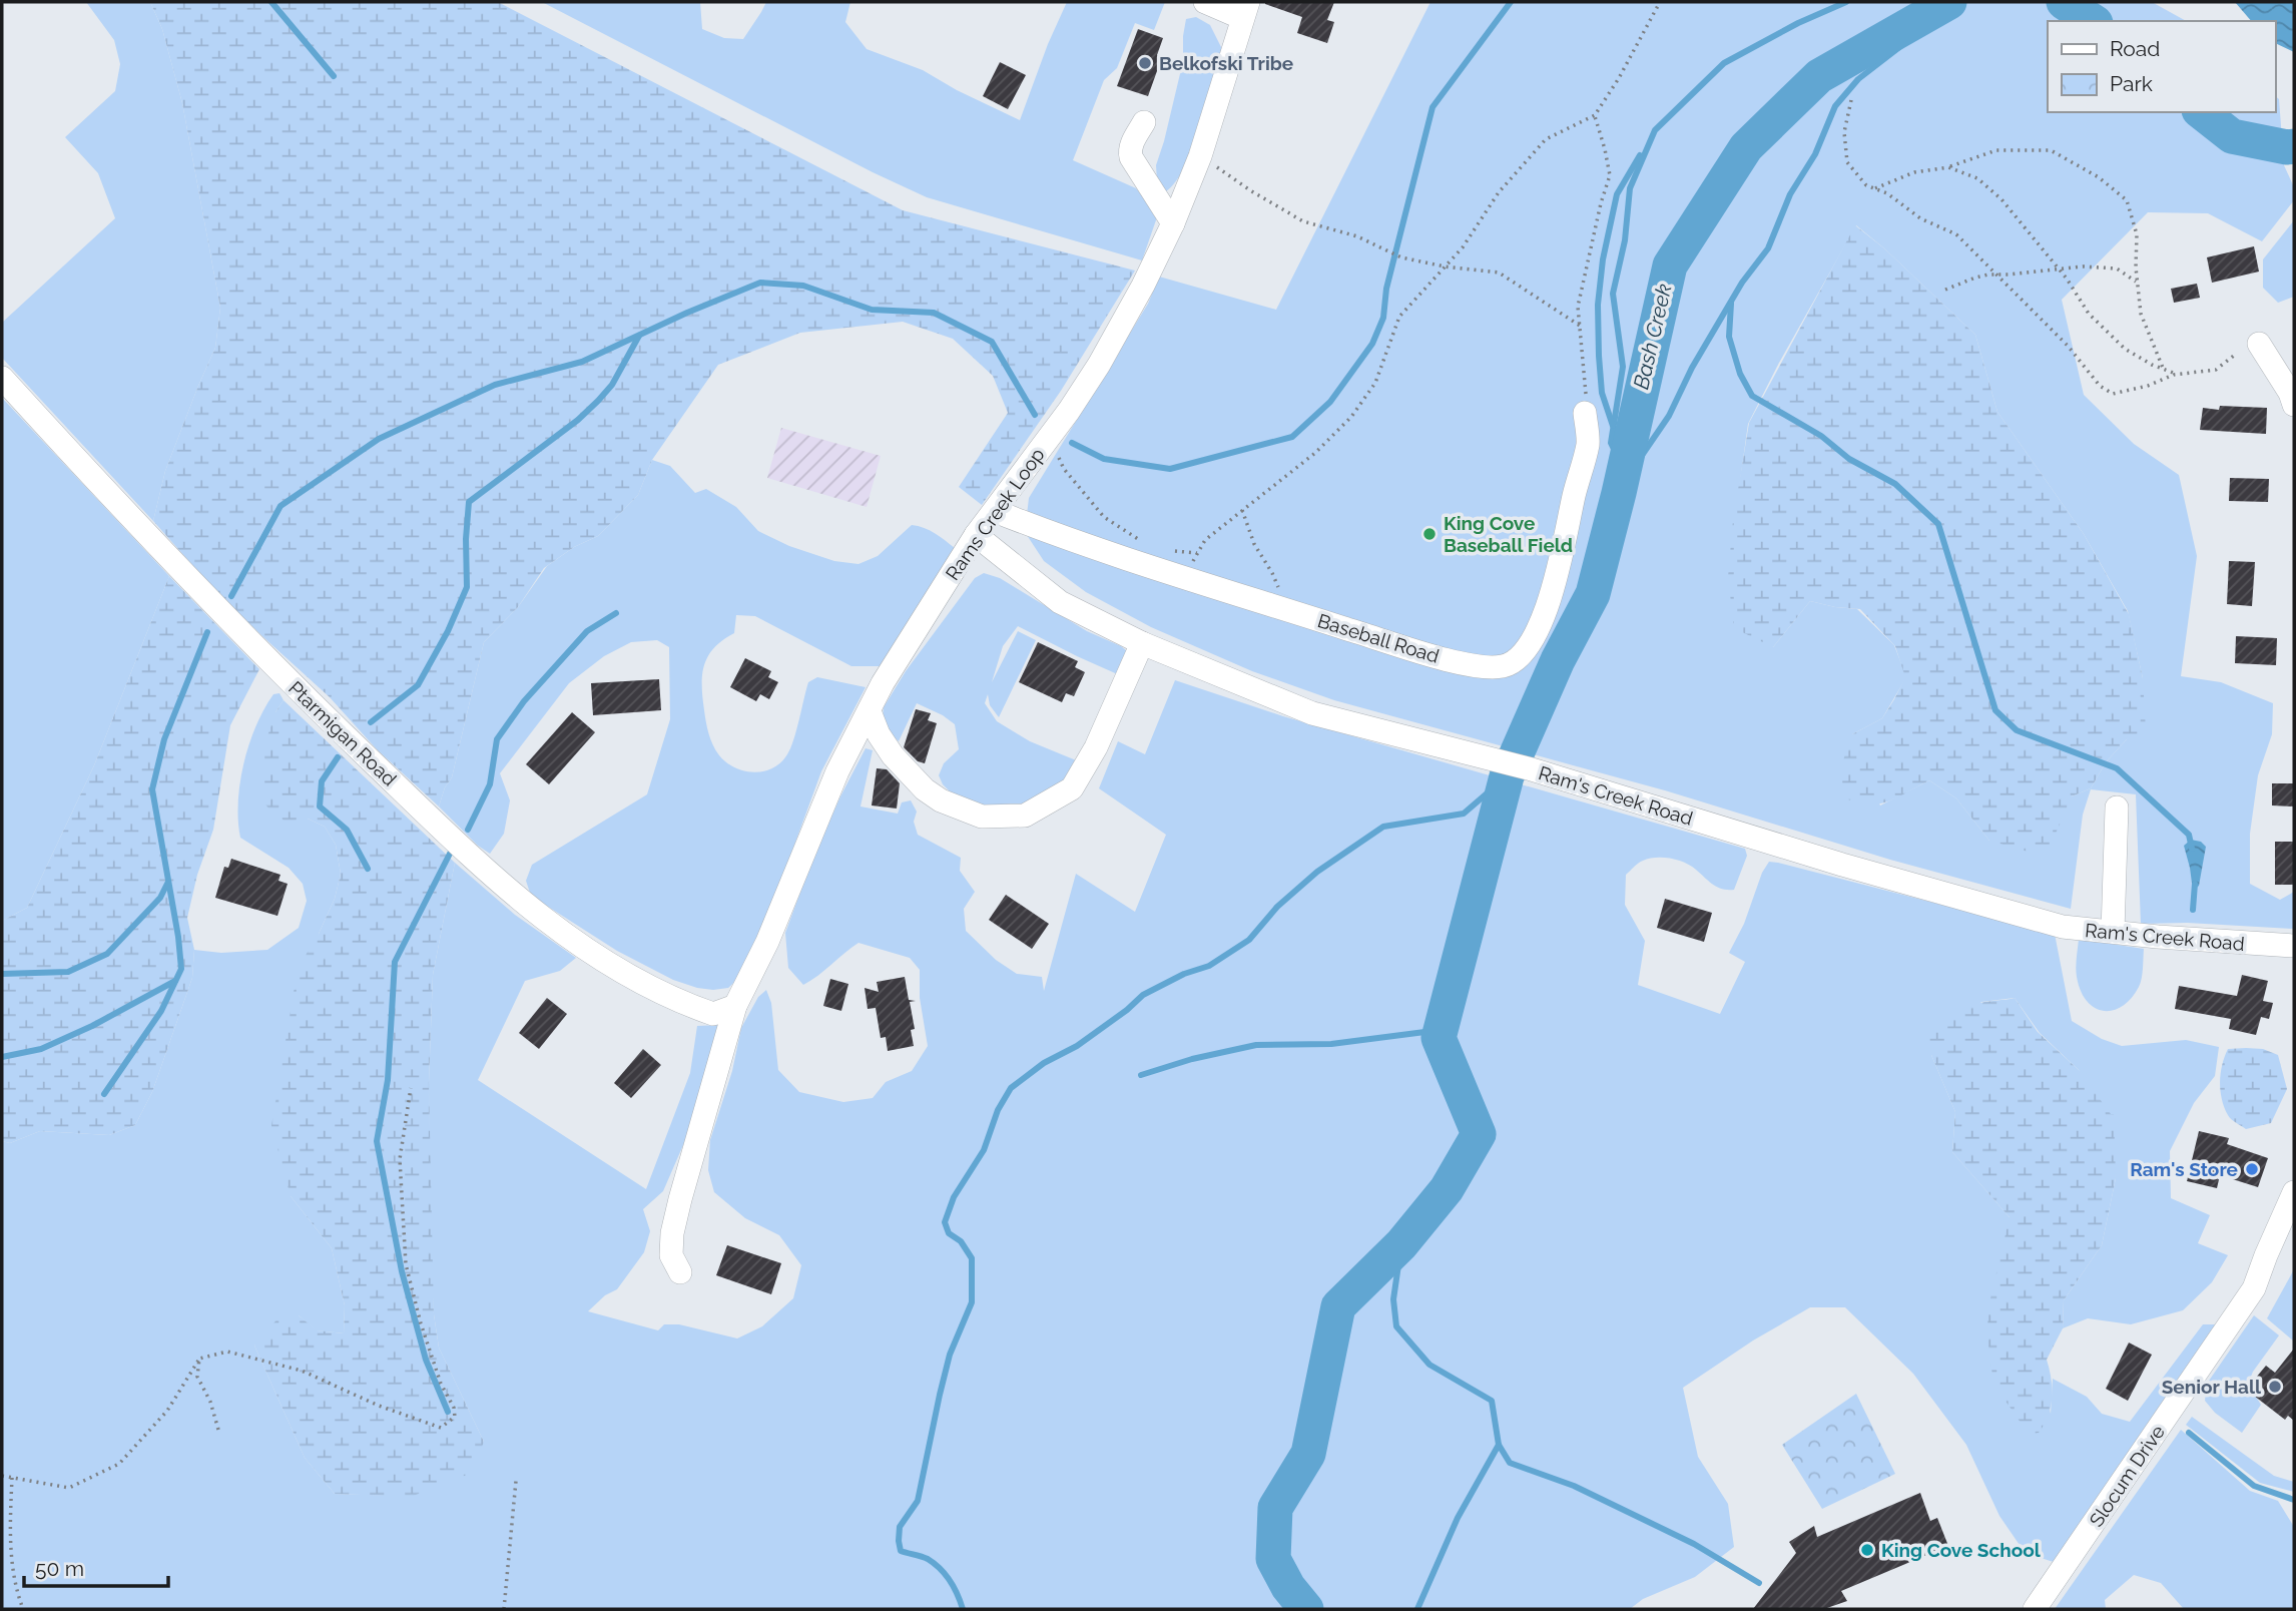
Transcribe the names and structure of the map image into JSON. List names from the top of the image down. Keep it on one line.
{"streets":{"street":["Rams Creek Loop","Baseball Road","Ptarmigan Road","Ram's Creek Road","Slocum Drive"]},"crossings":[["Rams Creek Loop","Baseball Road"],["Rams Creek Loop","Ptarmigan Road"],["Rams Creek Loop","Ram's Creek Road"]],"water":["Bash Creek"],"places":["Belkofski Tribe","King Cove Baseball Field","Ram's Store","Senior Hall","King Cove School"],"legend":["Road","Park"],"scale_bar":"50 m"}
